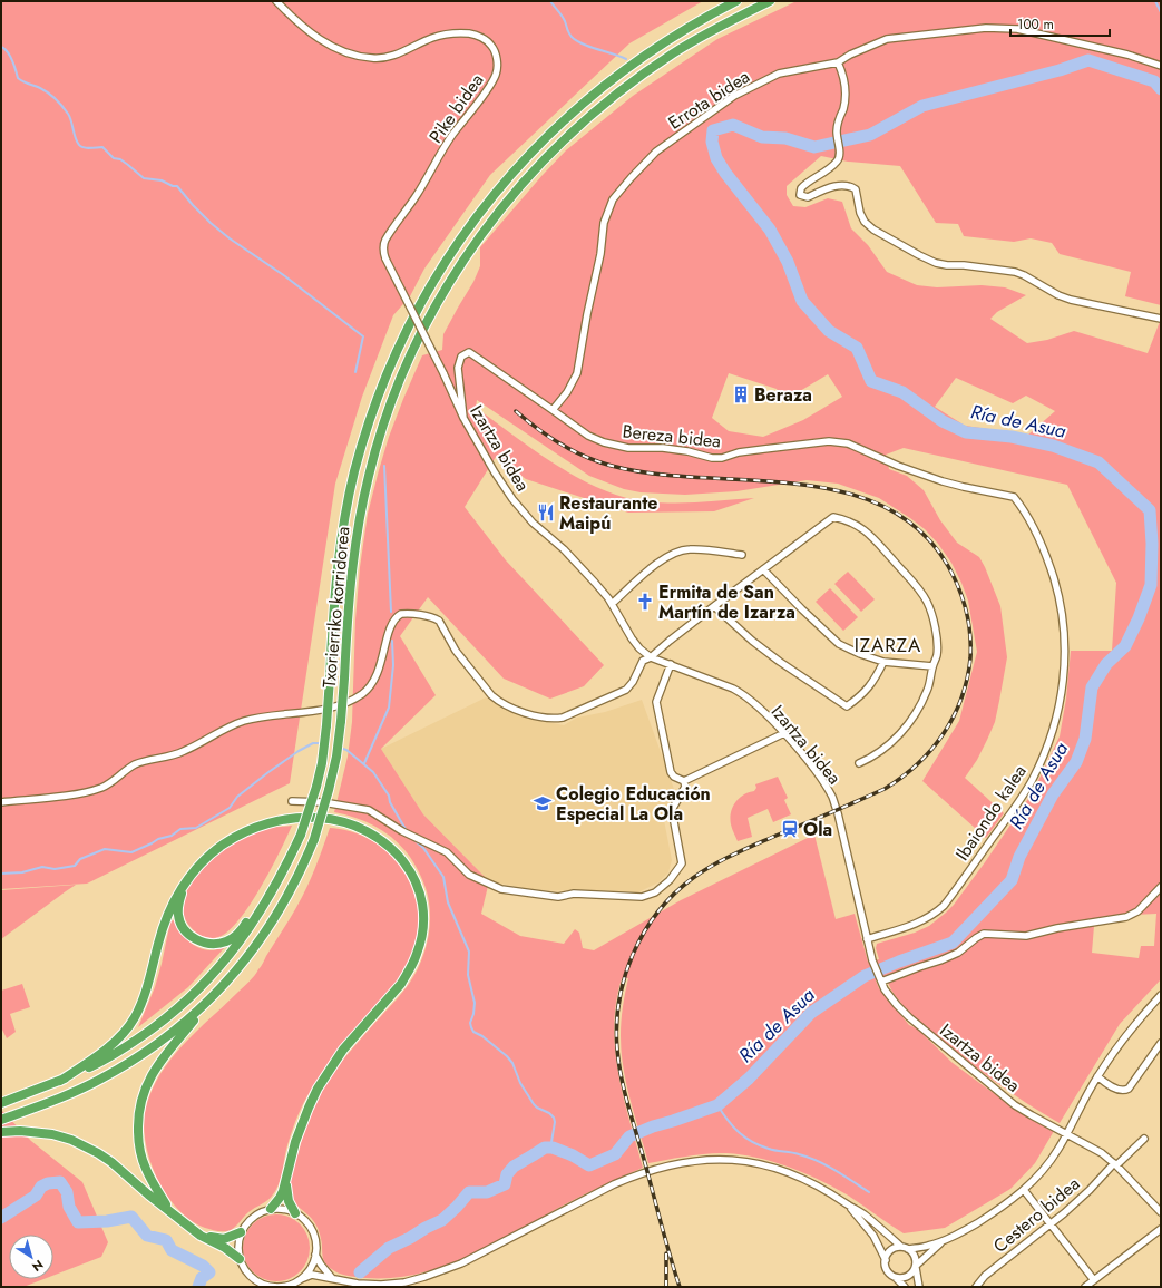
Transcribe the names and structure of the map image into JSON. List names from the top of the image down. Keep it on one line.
{"streets":{"highway":["Txorierriko korridorea"],"street":["Errota bidea","Pike bidea","Bereza bidea","Izartza bidea","Ibaiondo kalea","Cestero bidea"]},"crossings":[["Errota bidea","Bereza bidea"],["Pike bidea","Izartza bidea"],["Bereza bidea","Izartza bidea"],["Bereza bidea","Ibaiondo kalea"],["Izartza bidea","Ibaiondo kalea"],["Izartza bidea","Cestero bidea"]],"districts":["IZARZA"],"water":["Ría de Asua"],"places":{"building":["Beraza"],"restaurant":["Restaurante Maipú"],"church":["Ermita de San Martín de Izarza"],"school or university":["Colegio Educación Especial La Ola"],"station":["Ola"]},"scale_bar":"100 m","north":"bottom right"}
